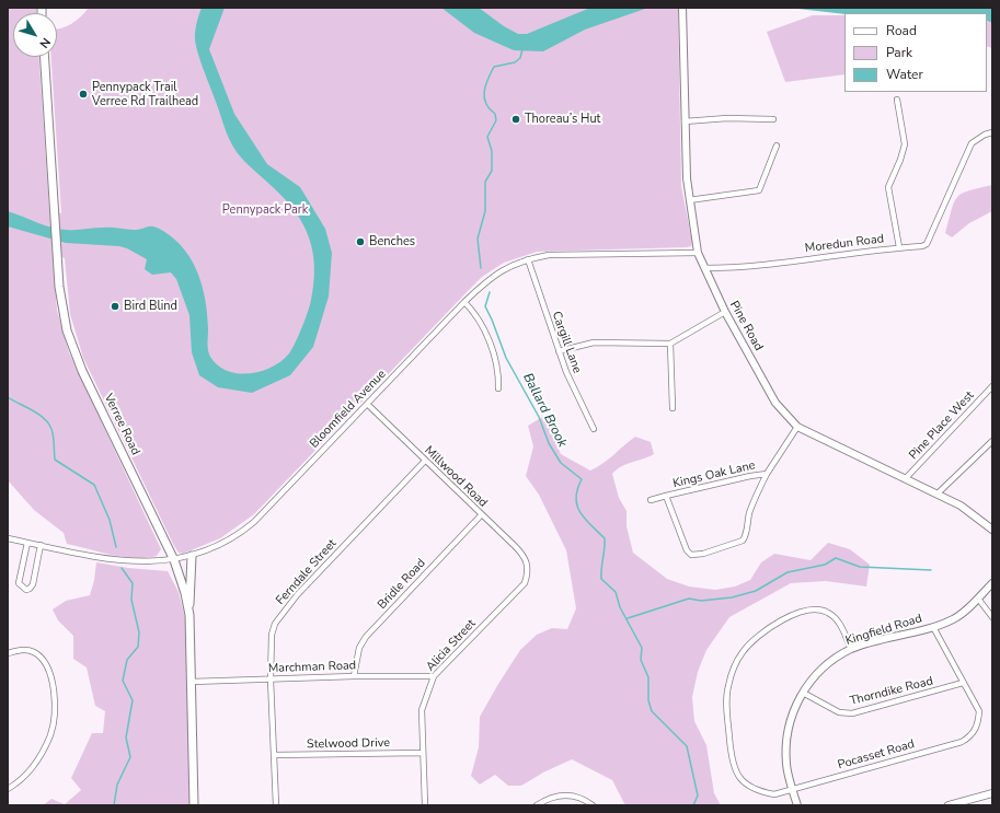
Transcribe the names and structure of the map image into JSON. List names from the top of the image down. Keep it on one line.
{"streets":{"main road":["Verree Road"],"street":["Moredun Road","Pine Road","Cargill Lane","Bloomfield Avenue","Pine Place West","Kings Oak Lane","Millwood Road","Ferndale Street","Bridle Road","Kingfield Road","Alicia Street","Marchman Road","Thorndike Road","Stelwood Drive","Pocasset Road"]},"crossings":[["Moredun Road","Pine Road"],["Pine Road","Bloomfield Avenue"],["Pine Road","Pine Place West"],["Pine Road","Kings Oak Lane"],["Cargill Lane","Bloomfield Avenue"],["Bloomfield Avenue","Verree Road"],["Bloomfield Avenue","Millwood Road"],["Verree Road","Marchman Road"],["Millwood Road","Ferndale Street"],["Millwood Road","Bridle Road"],["Millwood Road","Alicia Street"],["Ferndale Street","Marchman Road"],["Ferndale Street","Stelwood Drive"],["Bridle Road","Marchman Road"],["Kingfield Road","Thorndike Road"],["Kingfield Road","Pocasset Road"],["Alicia Street","Marchman Road"],["Alicia Street","Stelwood Drive"],["Thorndike Road","Pocasset Road"]],"water":["Ballard Brook"],"parks":["Pennypack Park"],"places":["Pennypack Trail Verree Rd Trailhead","Thoreau’s Hut","Benches","Bird Blind"],"legend":["Road","Park","Water"],"north":"bottom right"}
